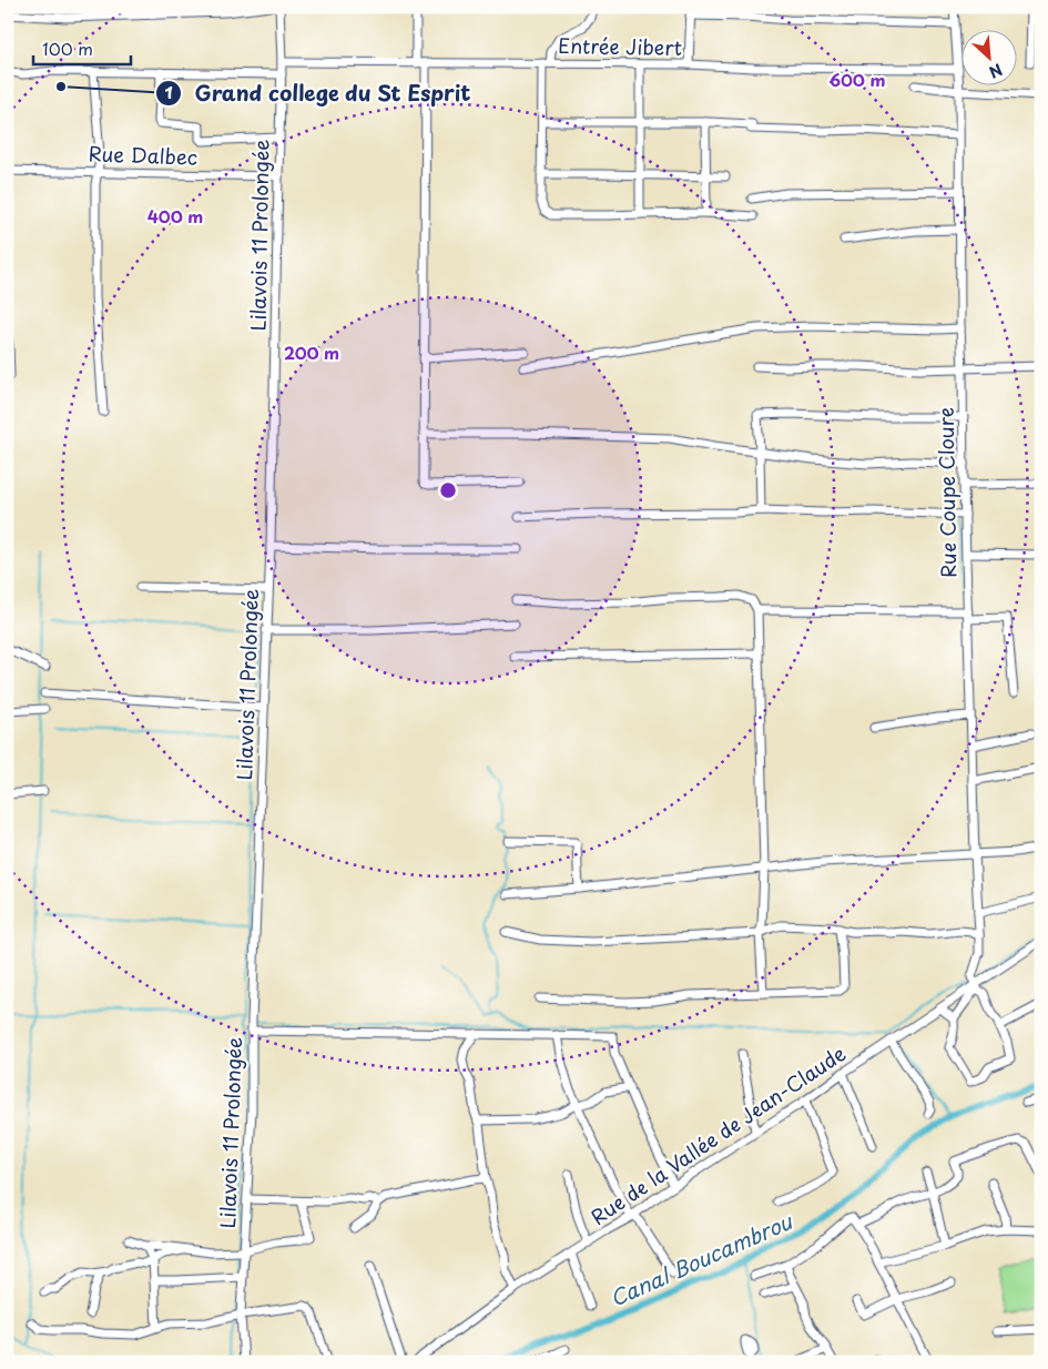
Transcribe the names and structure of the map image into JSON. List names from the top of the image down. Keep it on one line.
{"streets":{"street":["Entrée Jibert","Rue Dalbec","Lilavois 11 Prolongée","Rue Coupe Cloure","Rue de la Vallée de Jean-Claude"]},"crossings":[["Entrée Jibert","Lilavois 11 Prolongée"],["Entrée Jibert","Rue Coupe Cloure"],["Rue Dalbec","Lilavois 11 Prolongée"],["Rue Coupe Cloure","Rue de la Vallée de Jean-Claude"]],"water":["Canal Boucambrou"],"places":["Grand college du St Esprit"],"scale_bar":"100 m","north":"bottom right","rings":["600 m","400 m","200 m"]}
